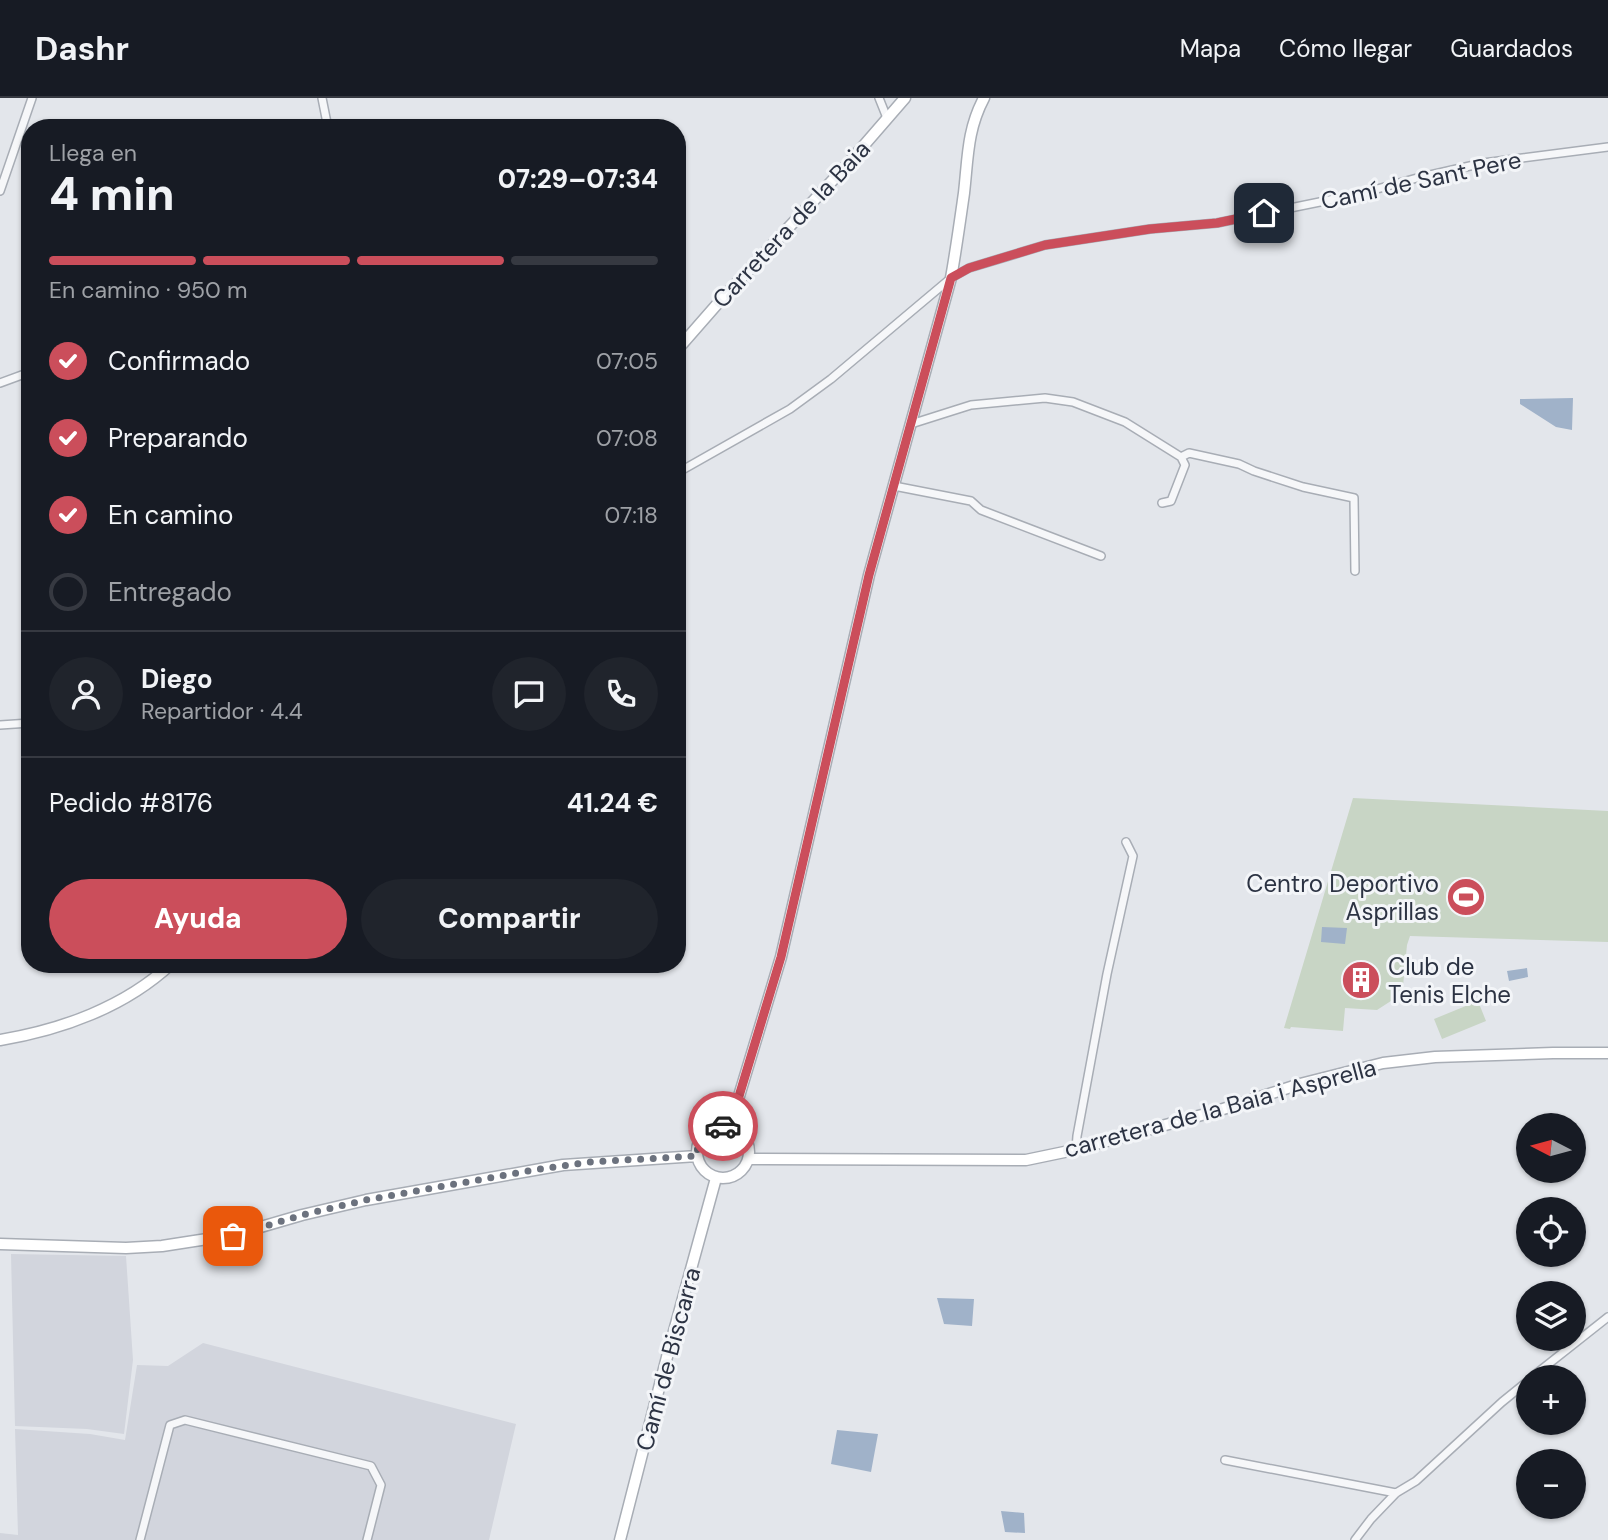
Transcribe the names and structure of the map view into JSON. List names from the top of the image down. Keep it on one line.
{"streets":{"main road":["Carretera de la Baia","carretera de la Baia i Asprella","Camí de Biscarra"],"street":["Camí de Sant Pere"]},"crossings":[["carretera de la Baia i Asprella","Camí de Biscarra"]],"places":{"sports":["Centro Deportivo Asprillas"],"building":["Club de Tenis Elche"]},"north":"left","page":{"header":"Dashr","nav":["Mapa","Cómo llegar","Guardados"],"heading":["4 min","Llega en","07:29–07:34"],"panel":["Diego","Repartidor · 4.4","Pedido #8176","41.24 €"],"bar":"En camino · 950 m","list":[["Confirmado","07:05"],["Preparando","07:08"],["En camino","07:18"],"Entregado"],"buttons":["Ayuda","Compartir"],"map_buttons":["+","−"]}}
